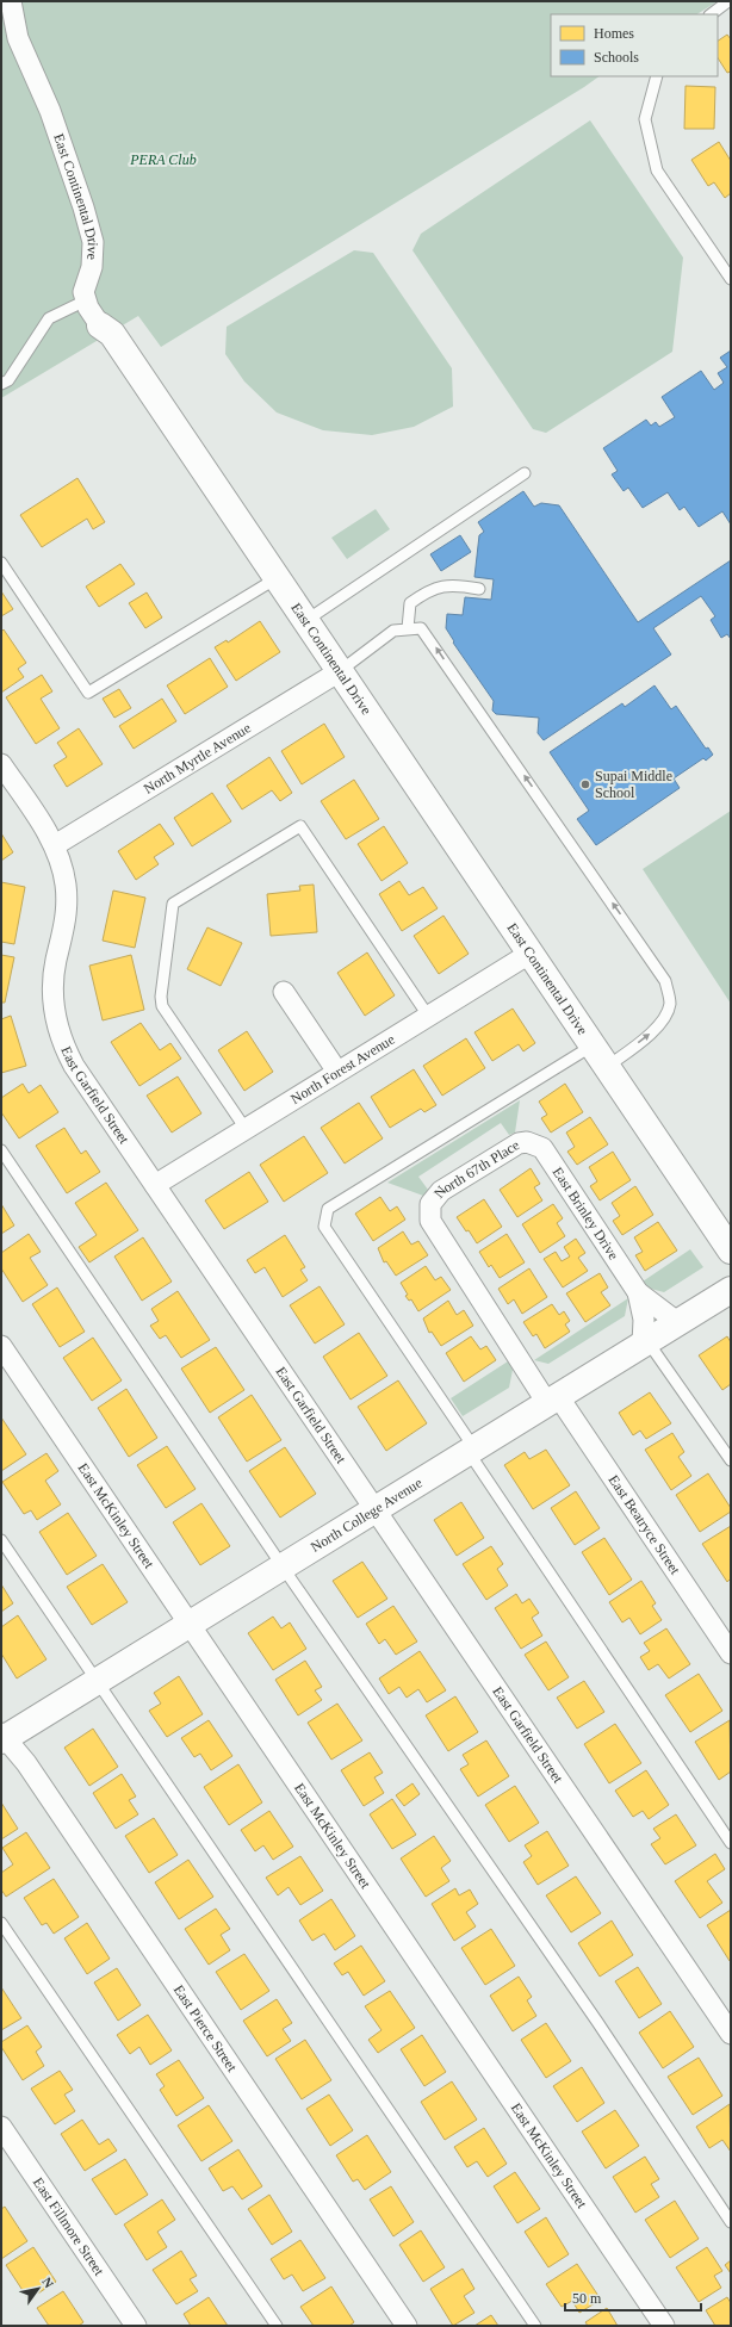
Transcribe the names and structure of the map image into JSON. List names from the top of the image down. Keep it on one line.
{"streets":{"street":["East Continental Drive","North Myrtle Avenue","North Forest Avenue","East Garfield Street","North 67th Place","East Brinley Drive","East McKinley Street","North College Avenue","East Beatryce Street","East Pierce Street","East Fillmore Street"]},"crossings":[["East Continental Drive","North Myrtle Avenue"],["East Continental Drive","North Forest Avenue"],["North Myrtle Avenue","East Garfield Street"],["North Forest Avenue","East Garfield Street"],["East Garfield Street","North College Avenue"],["North 67th Place","East Brinley Drive"],["North 67th Place","East Beatryce Street"],["East Brinley Drive","North College Avenue"],["East McKinley Street","North College Avenue"],["North College Avenue","East Beatryce Street"],["North College Avenue","East Pierce Street"]],"parks":["PERA Club"],"places":["Supai Middle School"],"legend":["Homes","Schools"],"scale_bar":"50 m","north":"top right"}
